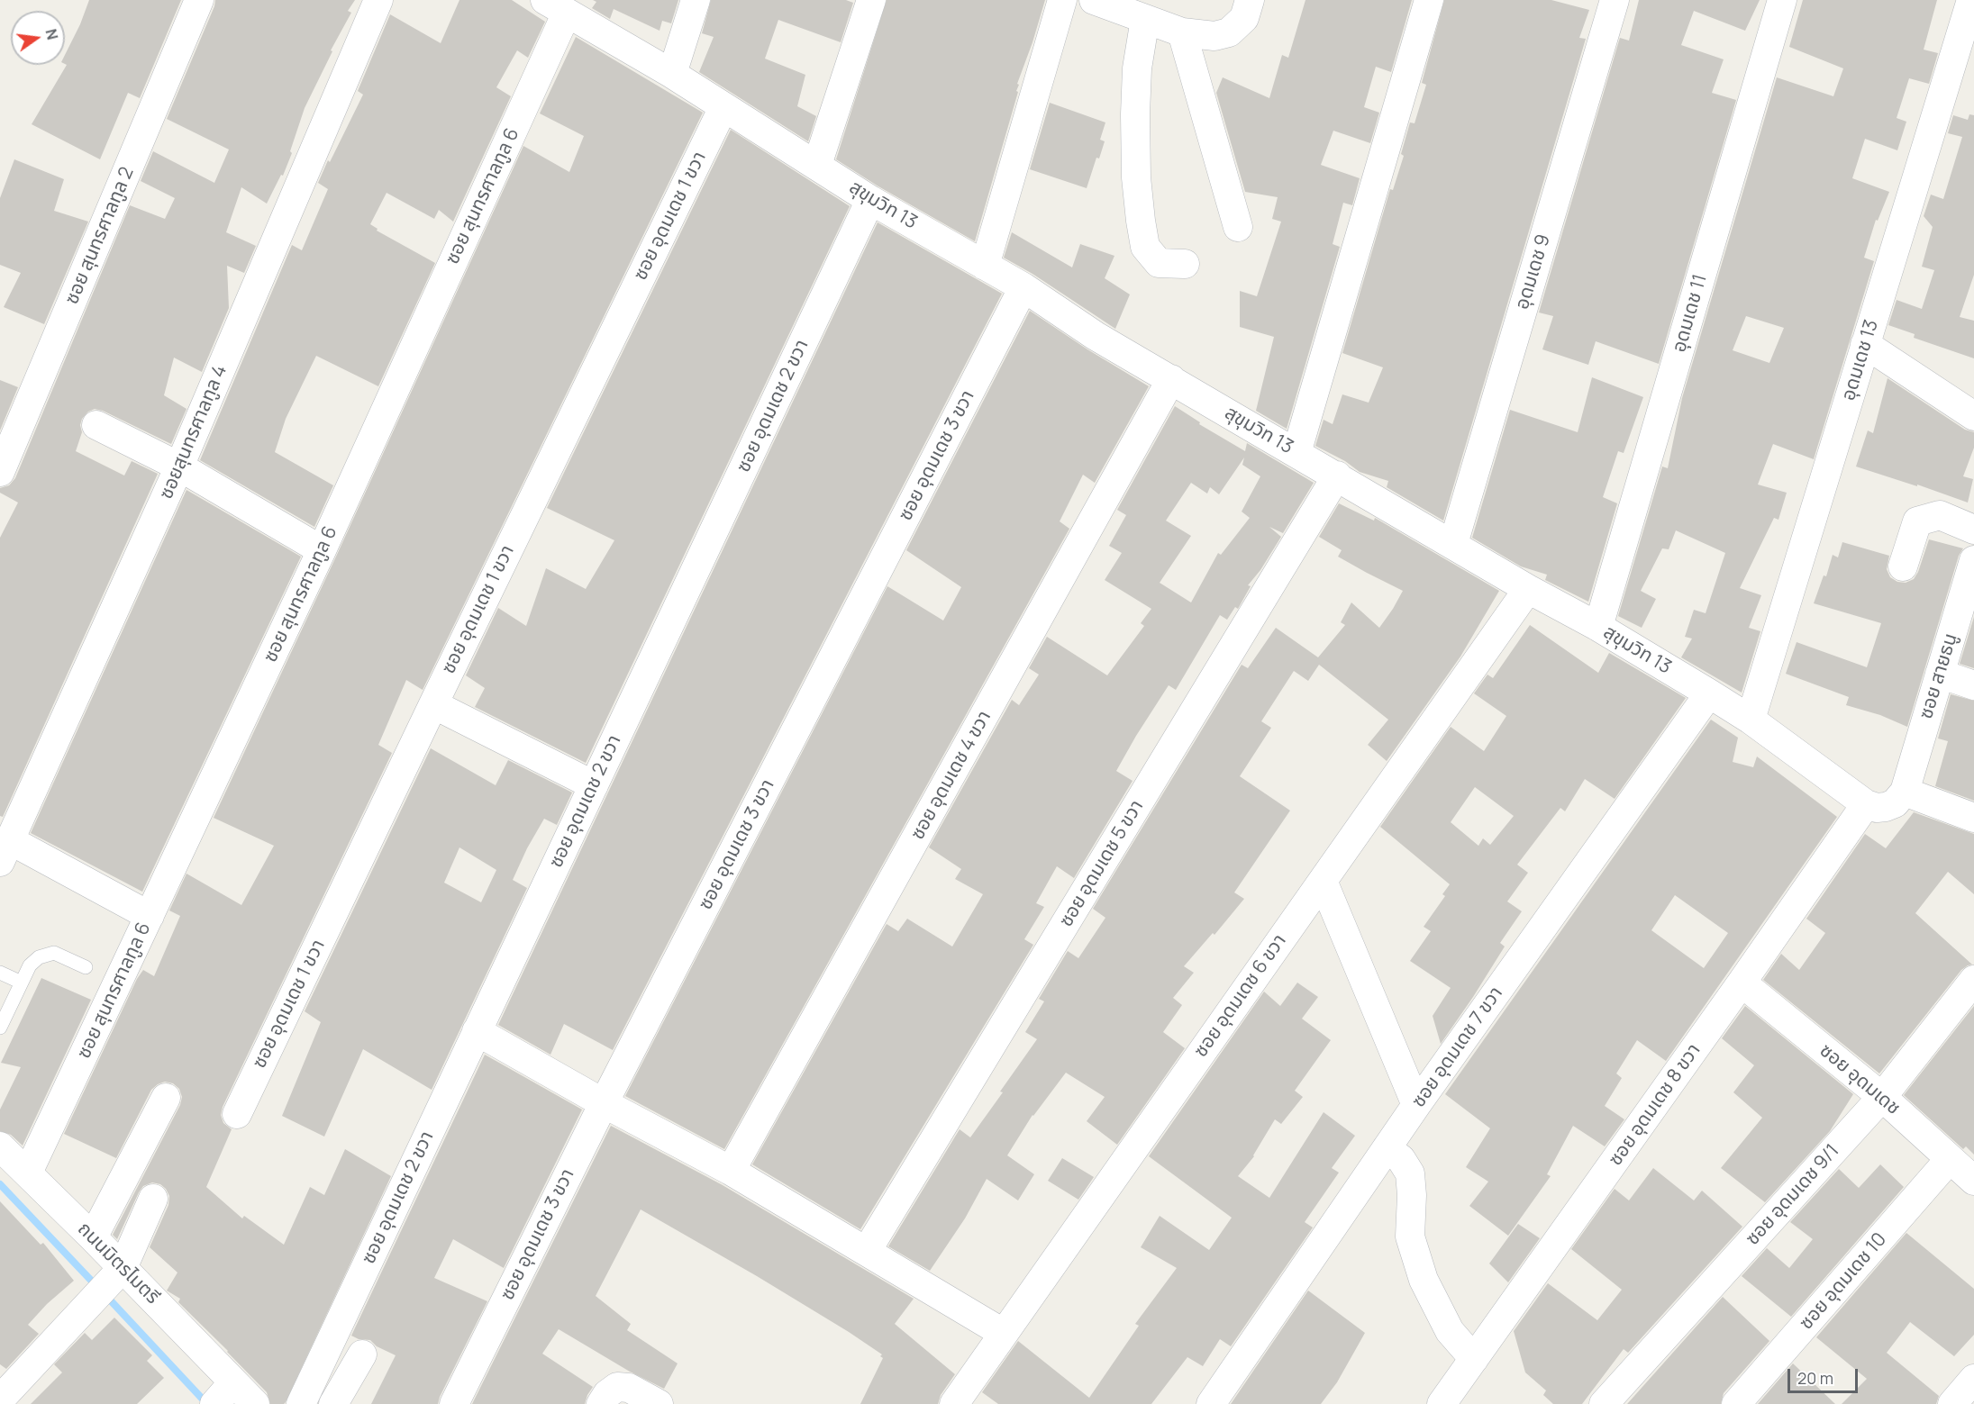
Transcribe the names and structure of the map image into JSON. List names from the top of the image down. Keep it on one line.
{"streets":{"street":["ซอย สุนทรศาลทูล 6","สุขุมวิท 13","ซอย อุดมเดช 1 ขวา","ซอย สุนทรศาลทูล 2","อุดมเดช 9","อุดมเดช 11","อุดมเดช 13","ซอย อุดมเดช 2 ขวา","ซอยสุนทรศาลทูล 4","ซอย อุดมเดช 3 ขวา","ซอย สายธนู","ซอย อุดมเดช 4 ขวา","ซอย อุดมเดช 5 ขวา","ซอย อุดมเดช 6 ขวา","ซอย อุดมเดช 7 ขวา","ซอย อุดมเดช","ซอย อุดมเดช 8 ขวา","ซอย อุดมเดช 9/1","ถนนมิตรไมตรี","ซอย อุดมเดช 10"]},"crossings":[["ซอย สุนทรศาลทูล 6","สุขุมวิท 13"],["ซอย สุนทรศาลทูล 6","ถนนมิตรไมตรี"],["สุขุมวิท 13","ซอย อุดมเดช 1 ขวา"],["สุขุมวิท 13","อุดมเดช 9"],["สุขุมวิท 13","อุดมเดช 11"],["สุขุมวิท 13","อุดมเดช 13"],["สุขุมวิท 13","ซอย อุดมเดช 2 ขวา"],["สุขุมวิท 13","ซอย อุดมเดช 3 ขวา"],["สุขุมวิท 13","ซอย อุดมเดช 4 ขวา"],["สุขุมวิท 13","ซอย อุดมเดช 5 ขวา"],["สุขุมวิท 13","ซอย อุดมเดช 6 ขวา"],["สุขุมวิท 13","ซอย อุดมเดช 7 ขวา"],["สุขุมวิท 13","ซอย อุดมเดช 8 ขวา"],["ซอย อุดมเดช","ซอย อุดมเดช 8 ขวา"],["ซอย อุดมเดช","ซอย อุดมเดช 9/1"],["ซอย อุดมเดช","ซอย อุดมเดช 10"]],"scale_bar":"20 m","north":"right"}
